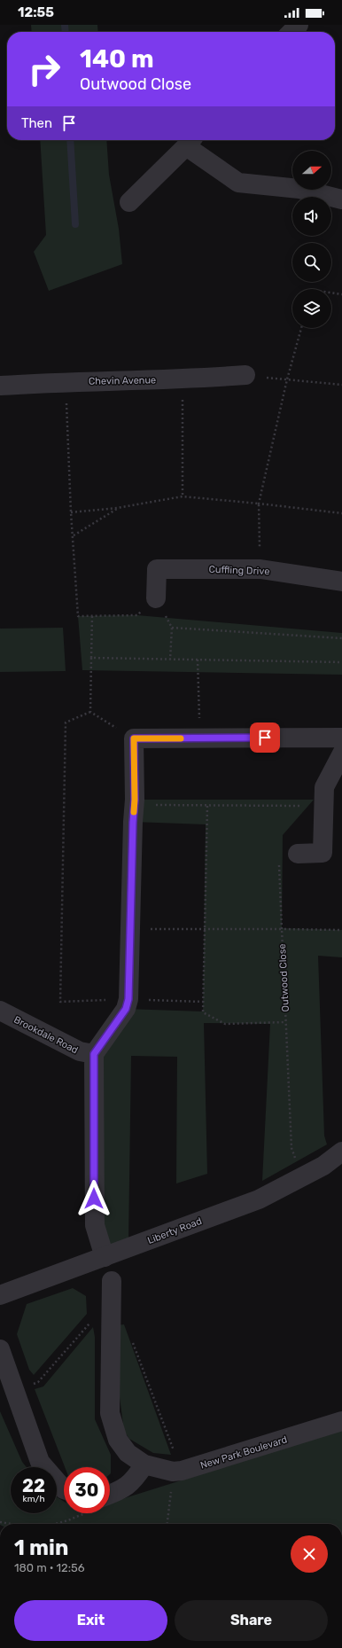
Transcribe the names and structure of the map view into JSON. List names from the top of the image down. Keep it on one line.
{"streets":{"street":["Chevin Avenue","Cuffling Drive","Brookdale Road","Liberty Road","New Park Boulevard"],"path":["Outwood Close"]},"crossings":[["Outwood Close","Liberty Road"]],"north":"right","page":{"status":"12:55","turn":["140 m","Outwood Close"],"then":"Then","speed":"22 km/h","limit":"30","heading":["1 min","180 m · 12:56"],"buttons":["Exit","Share"]}}
